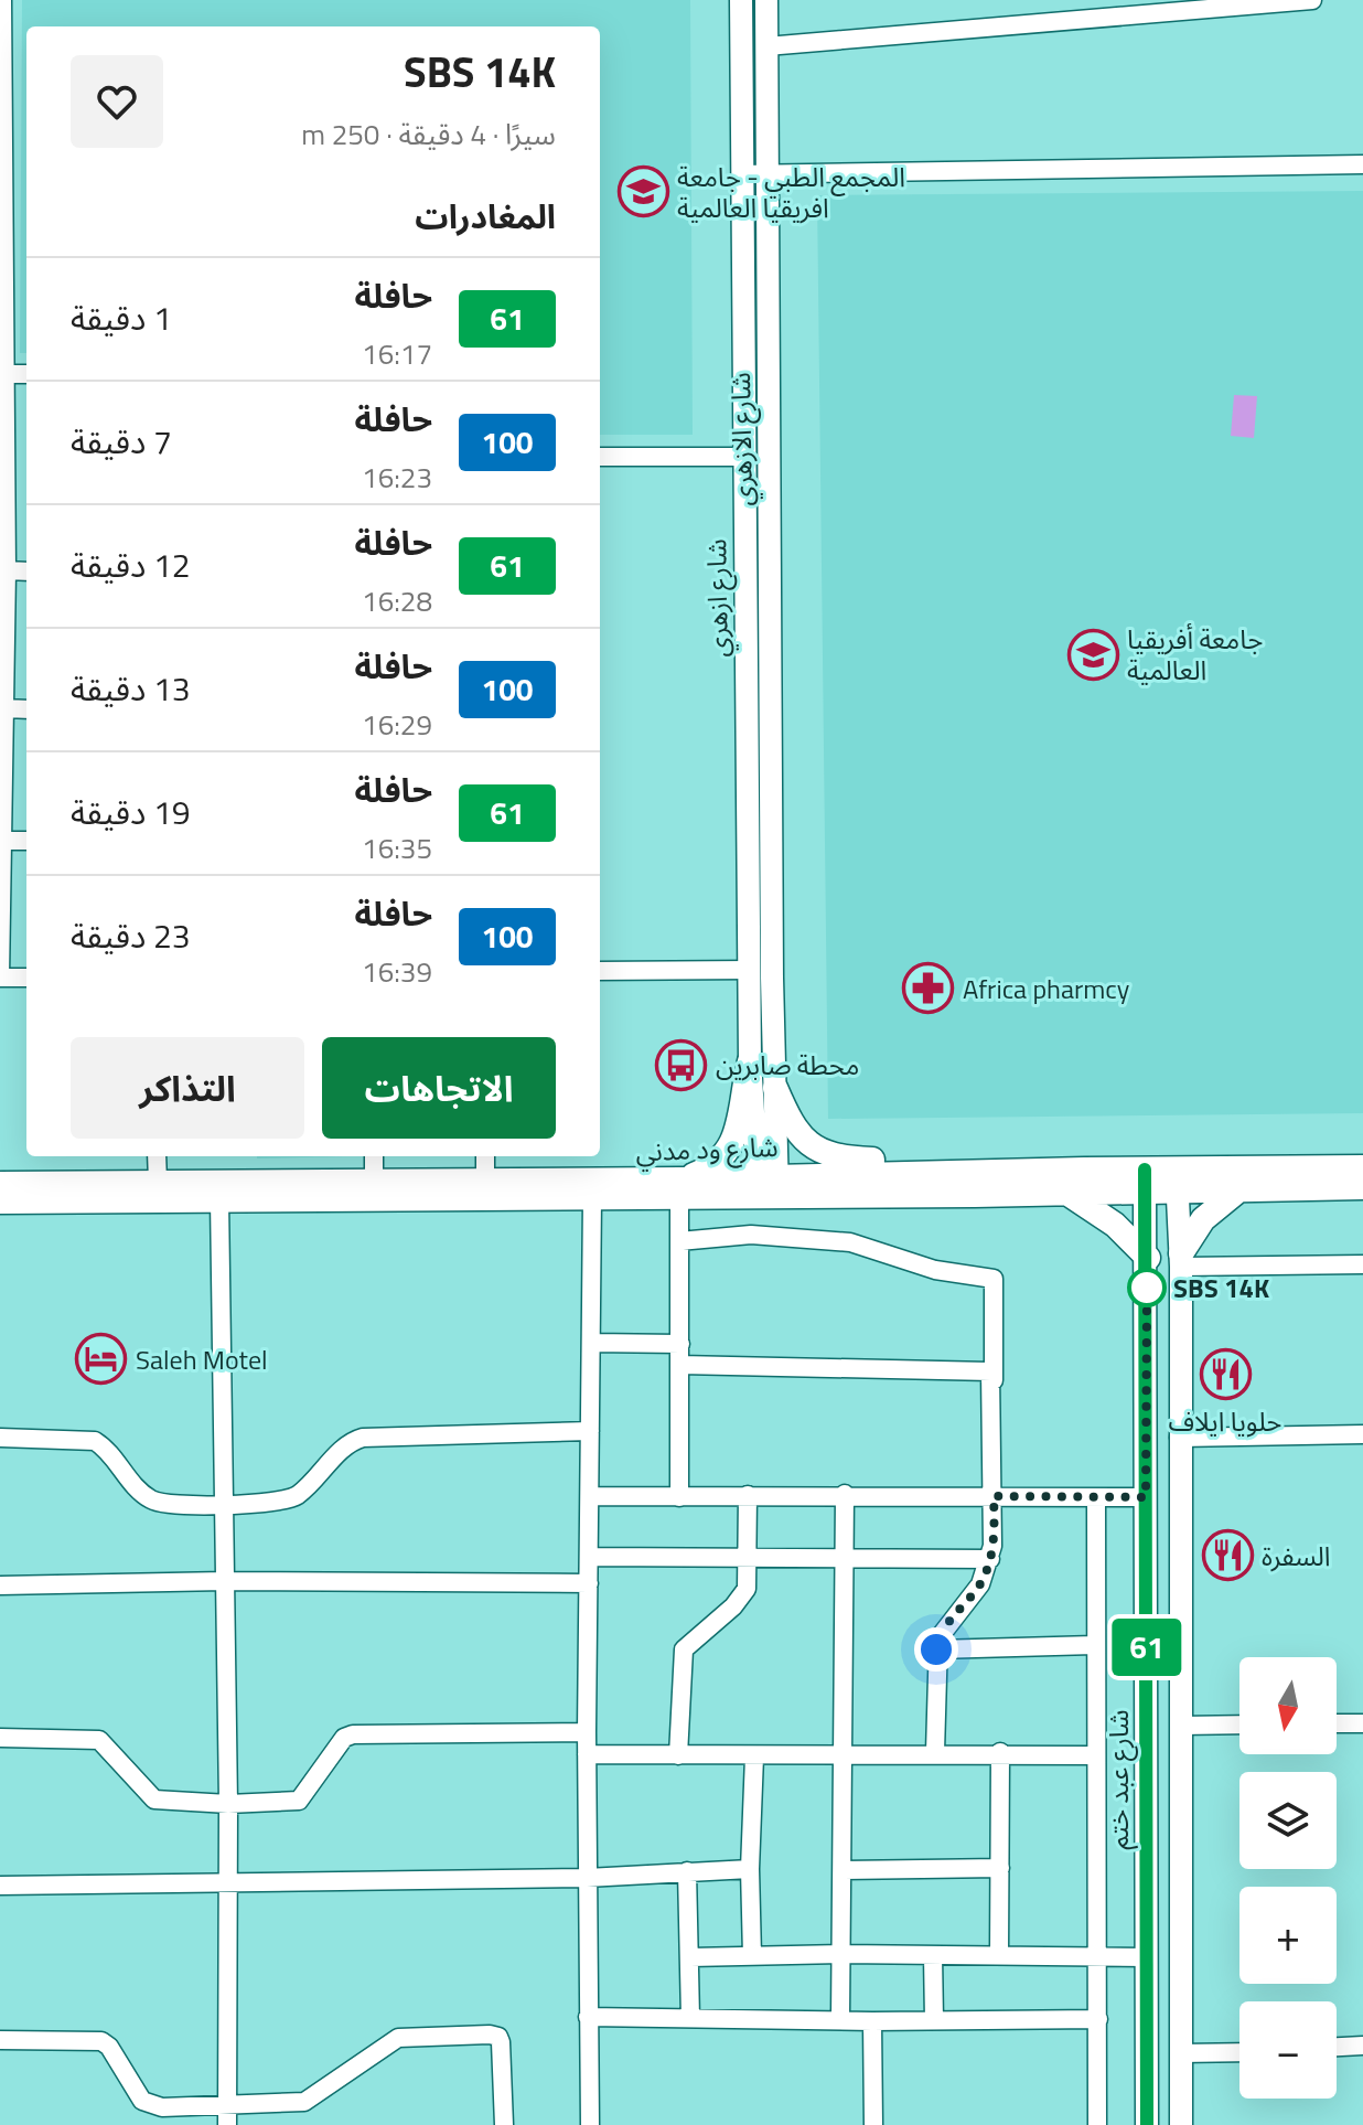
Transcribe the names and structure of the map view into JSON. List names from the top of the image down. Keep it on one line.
{"streets":{"highway":["شارع ود مدني"],"main road":["شارع الازهري","شارع ازهري","شارع عبد ختم"]},"crossings":[["شارع الازهري","شارع ازهري"],["شارع الازهري","شارع ود مدني"],["شارع ازهري","شارع ود مدني"],["شارع ود مدني","شارع عبد ختم"]],"places":{"school or university":["المجمع الطبي - جامعة افريقيا العالمية","جامعة أفريقيا العالمية"],"pharmacy":["Africa pharmcy"],"bus stop":["محطة صابرين"],"other":["SBS 14K"],"hotel":["Saleh Motel"],"restaurant":["حلويا ايلاف","السفرة"]},"lines":["bus line 61"],"north":"bottom","page":{"on_map":"61","heading":[["SBS 14K","سيرًا · 4 دقيقة · 250 m"],"المغادرات"],"list":[{"mark":"61","name":"حافلة","note":"16:17","value":"1 دقيقة"},{"mark":"100","name":"حافلة","note":"16:23","value":"7 دقيقة"},{"mark":"61","name":"حافلة","note":"16:28","value":"12 دقيقة"},{"mark":"100","name":"حافلة","note":"16:29","value":"13 دقيقة"},{"mark":"61","name":"حافلة","note":"16:35","value":"19 دقيقة"},{"mark":"100","name":"حافلة","note":"16:39","value":"23 دقيقة"}],"buttons":["الاتجاهات","التذاكر"],"map_buttons":["+","−"]}}
